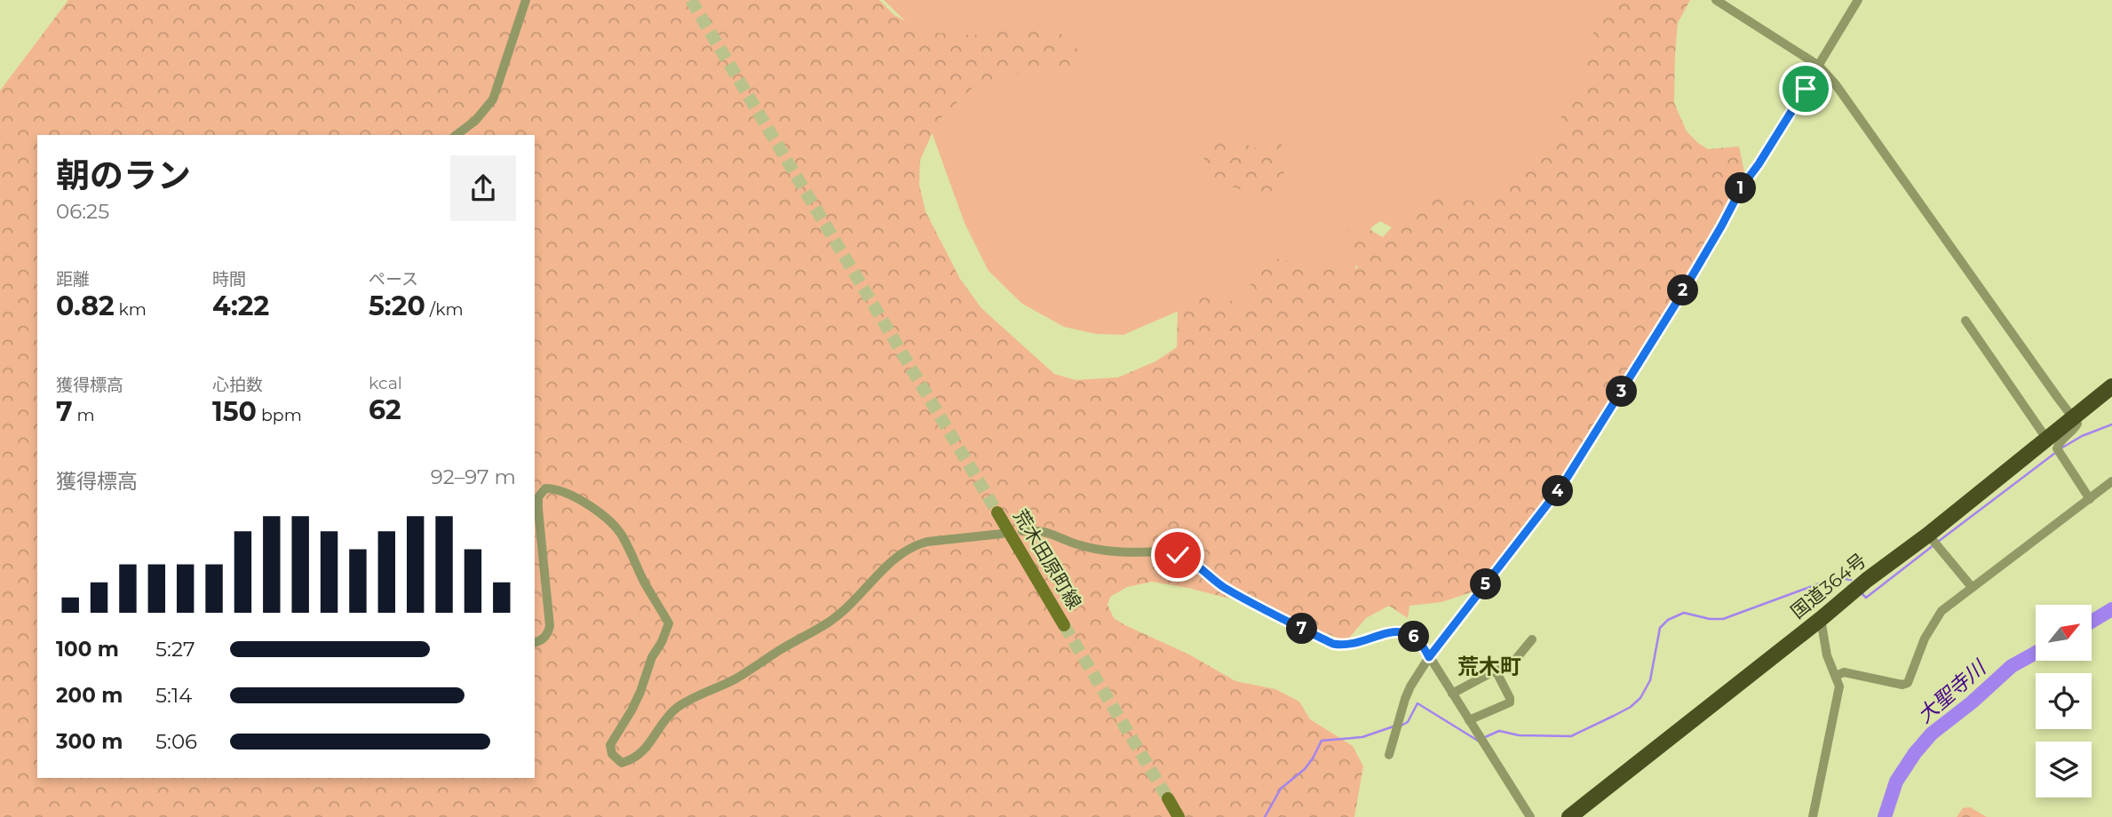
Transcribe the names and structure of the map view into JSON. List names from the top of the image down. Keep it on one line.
{"streets":{"highway":["国道364号"],"main road":["荒木田原町線"]},"districts":["荒木町"],"water":["大聖寺川"],"north":"top right","page":{"heading":["朝のラン","06:25"],"pins":["1","2","3","4","5","7","6"],"stats":[["距離","0.82 km"],["時間","4:22"],["ペース","5:20 /km"],["獲得標高","7 m"],["心拍数","150 bpm"],["kcal","62"]],"chart":["獲得標高","92–97 m"],"list":[{"name":"100 m","note":"5:27"},{"name":"200 m","note":"5:14"},{"name":"300 m","note":"5:06"}]}}
